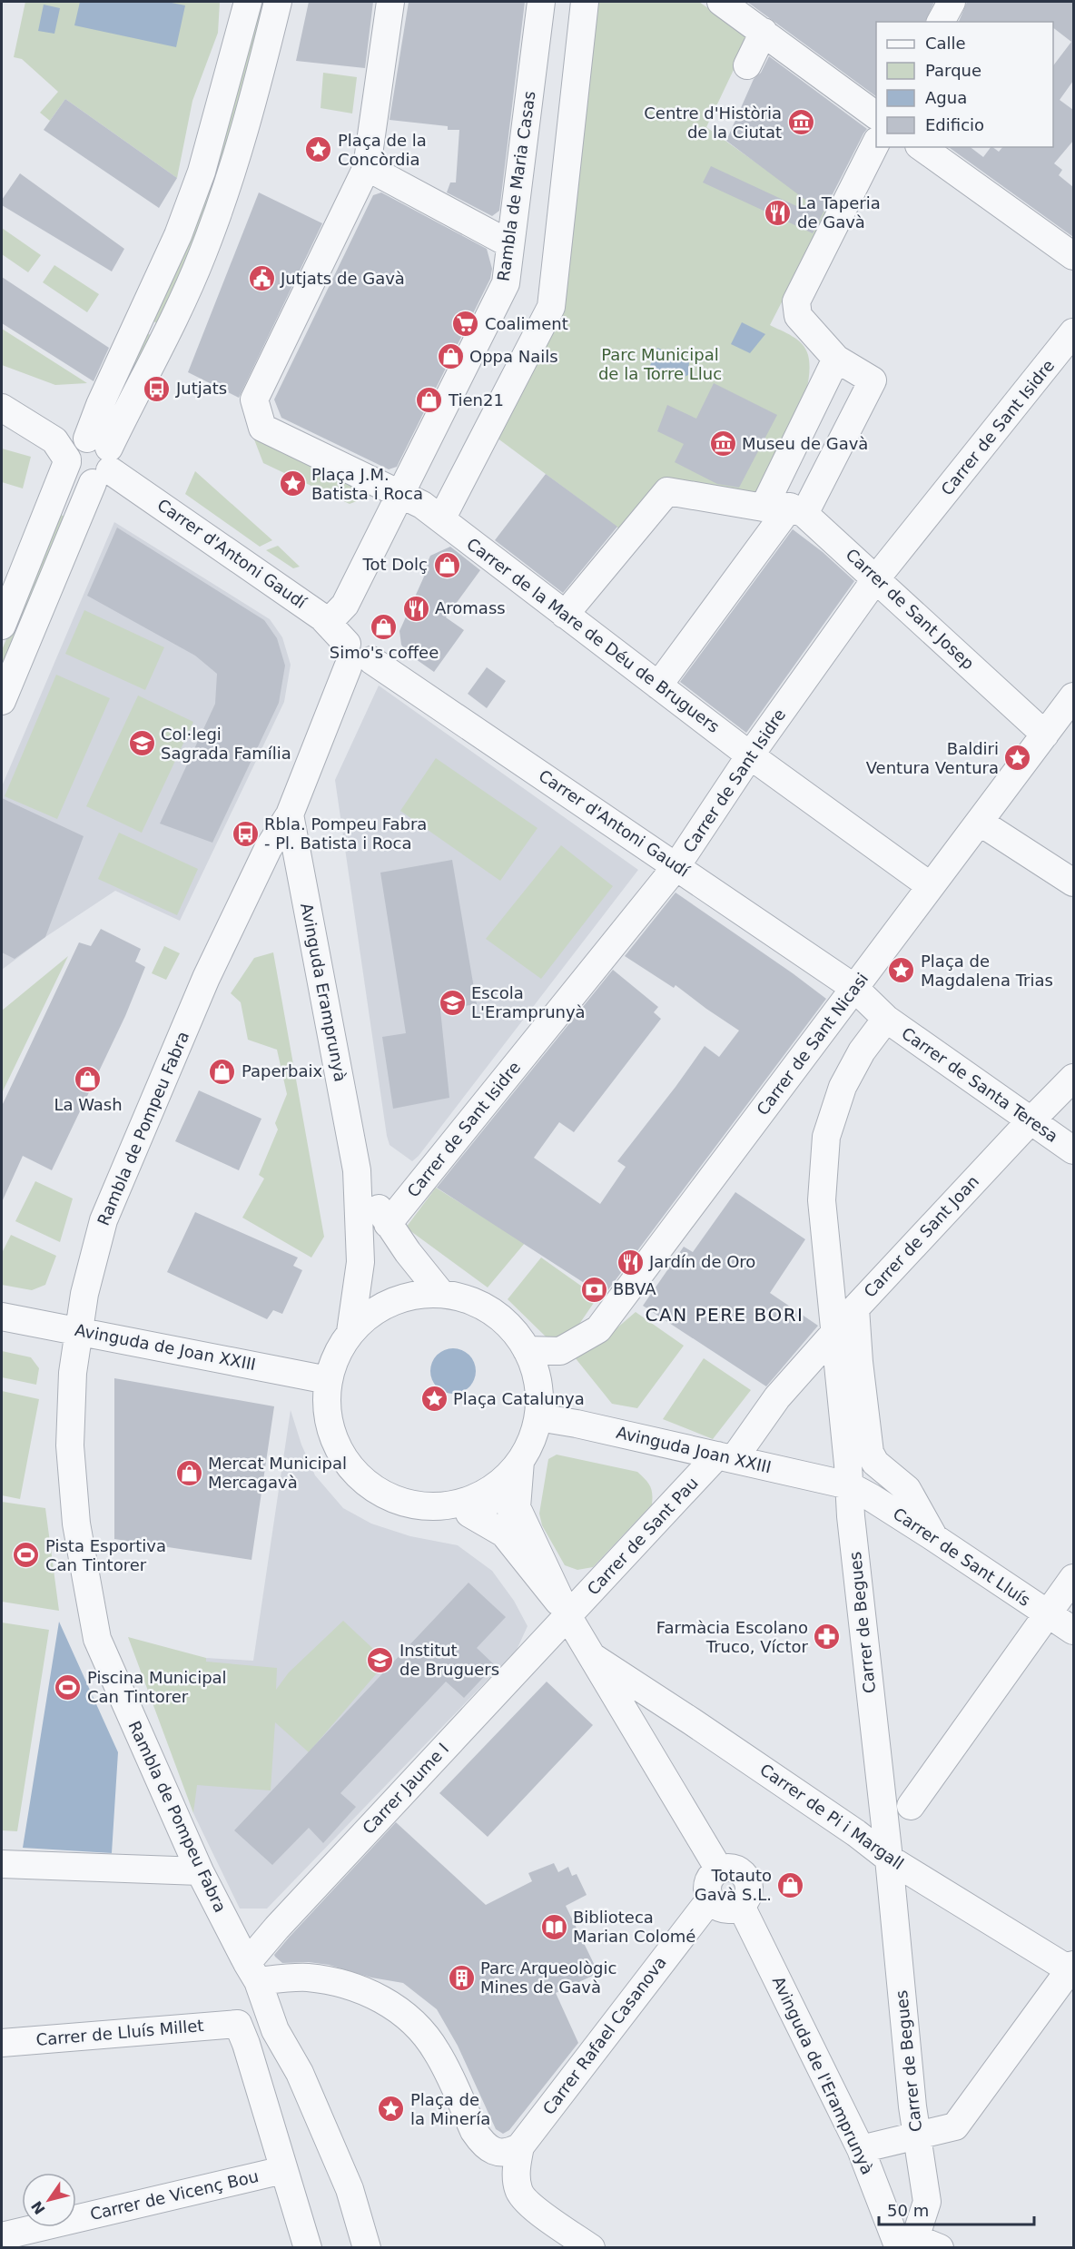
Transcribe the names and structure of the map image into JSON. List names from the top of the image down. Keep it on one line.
{"streets":{"street":["Rambla de Maria Casas","Carrer de Sant Isidre","Carrer d'Antoni Gaudí","Carrer de Sant Josep","Carrer de la Mare de Déu de Bruguers","Avinguda Eramprunyà","Carrer de Sant Nicasi","Carrer de Santa Teresa","Rambla de Pompeu Fabra","Carrer de Sant Joan","Avinguda de Joan XXIII","Avinguda Joan XXIII","Carrer de Sant Pau","Carrer de Sant Lluís","Carrer de Begues","Carrer Jaume I","Carrer de Pi i Margall","Carrer de Lluís Millet","Carrer Rafael Casanova","Avinguda de l'Eramprunyà","Carrer de Vicenç Bou"]},"crossings":[["Rambla de Maria Casas","Carrer d'Antoni Gaudí"],["Rambla de Maria Casas","Carrer de la Mare de Déu de Bruguers"],["Carrer de Sant Isidre","Carrer d'Antoni Gaudí"],["Carrer de Sant Isidre","Carrer de Sant Josep"],["Carrer de Sant Isidre","Carrer de la Mare de Déu de Bruguers"],["Carrer d'Antoni Gaudí","Carrer de Sant Nicasi"],["Carrer d'Antoni Gaudí","Rambla de Pompeu Fabra"],["Carrer de Sant Josep","Carrer de Sant Nicasi"],["Carrer de la Mare de Déu de Bruguers","Carrer de Sant Nicasi"],["Avinguda Eramprunyà","Rambla de Pompeu Fabra"],["Carrer de Santa Teresa","Carrer de Sant Joan"],["Carrer de Santa Teresa","Carrer de Begues"],["Rambla de Pompeu Fabra","Avinguda de Joan XXIII"],["Rambla de Pompeu Fabra","Carrer Jaume I"],["Carrer de Sant Joan","Carrer de Sant Lluís"],["Avinguda Joan XXIII","Carrer de Sant Pau"],["Avinguda Joan XXIII","Carrer de Sant Lluís"],["Avinguda Joan XXIII","Carrer de Begues"],["Carrer de Sant Pau","Carrer de Begues"],["Carrer de Sant Pau","Carrer Jaume I"],["Carrer de Sant Lluís","Carrer de Begues"],["Carrer de Begues","Carrer de Pi i Margall"],["Carrer Jaume I","Carrer de Lluís Millet"],["Carrer Rafael Casanova","Avinguda de l'Eramprunyà"]],"districts":["CAN PERE BORI"],"parks":["Parc Municipal de la Torre Lluc"],"places":{"museum":["Centre d'Història de la Ciutat","Museu de Gavà"],"place":["Plaça de la Concòrdia","Plaça J.M. Batista i Roca","Baldiri Ventura Ventura","Plaça de Magdalena Trias","Plaça Catalunya","Plaça de la Minería"],"restaurant":["La Taperia de Gavà","Aromass","Jardín de Oro"],"public building":["Jutjats de Gavà"],"supermarket":["Coaliment"],"shop":["Oppa Nails","Tien21","Tot Dolç","Simo's coffee","Paperbaix","La Wash","Mercat Municipal Mercagavà","Totauto Gavà S.L."],"bus stop":["Jutjats","Rbla. Pompeu Fabra - Pl. Batista i Roca"],"school or university":["Col·legi Sagrada Família","Escola L'Eramprunyà","Institut de Bruguers"],"bank":["BBVA"],"sports":["Pista Esportiva Can Tintorer","Piscina Municipal Can Tintorer"],"pharmacy":["Farmàcia Escolano Truco, Víctor"],"library":["Biblioteca Marian Colomé"],"building":["Parc Arqueològic Mines de Gavà"]},"legend":["Calle","Parque","Agua","Edificio"],"scale_bar":"50 m","north":"bottom left"}
